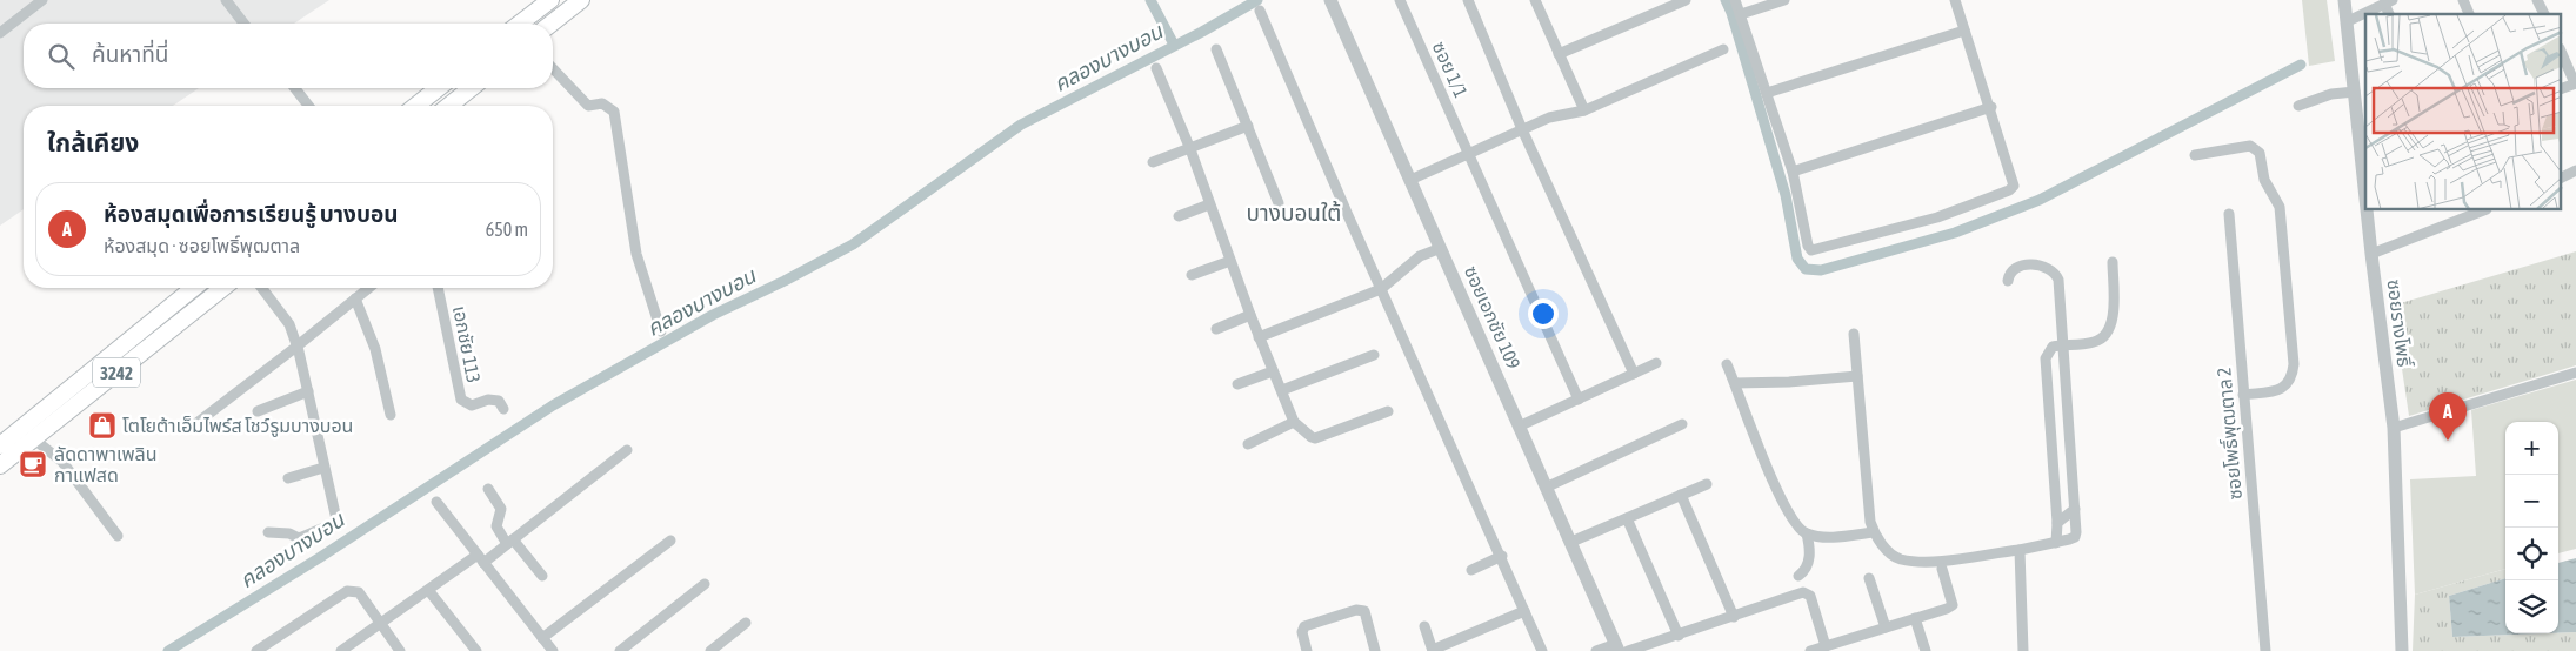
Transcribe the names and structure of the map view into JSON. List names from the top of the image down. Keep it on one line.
{"streets":{"main road":["3242"],"street":["ซอย 1/1","ซอยเอกชัย 109","ซอยรางโพธิ์","เอกชัย 113","ซอยโพธิ์พุฒตาล 2"]},"districts":["บางบอนใต้"],"water":["คลองบางบอน"],"places":{"shop":["โตโยต้าเอ็มไพร์ส โชว์รูมบางบอน"],"cafe":["ลัดดาพาเพลิน กาแฟสด"]},"page":{"search":"ค้นหาที่นี่","heading":"ใกล้เคียง","list":[{"mark":"A","name":"ห้องสมุดเพื่อการเรียนรู้ บางบอน","note":"ห้องสมุด · ซอยโพธิ์พุฒตาล","value":"650 m"}],"pins":"A","map_buttons":["+","−"]}}
